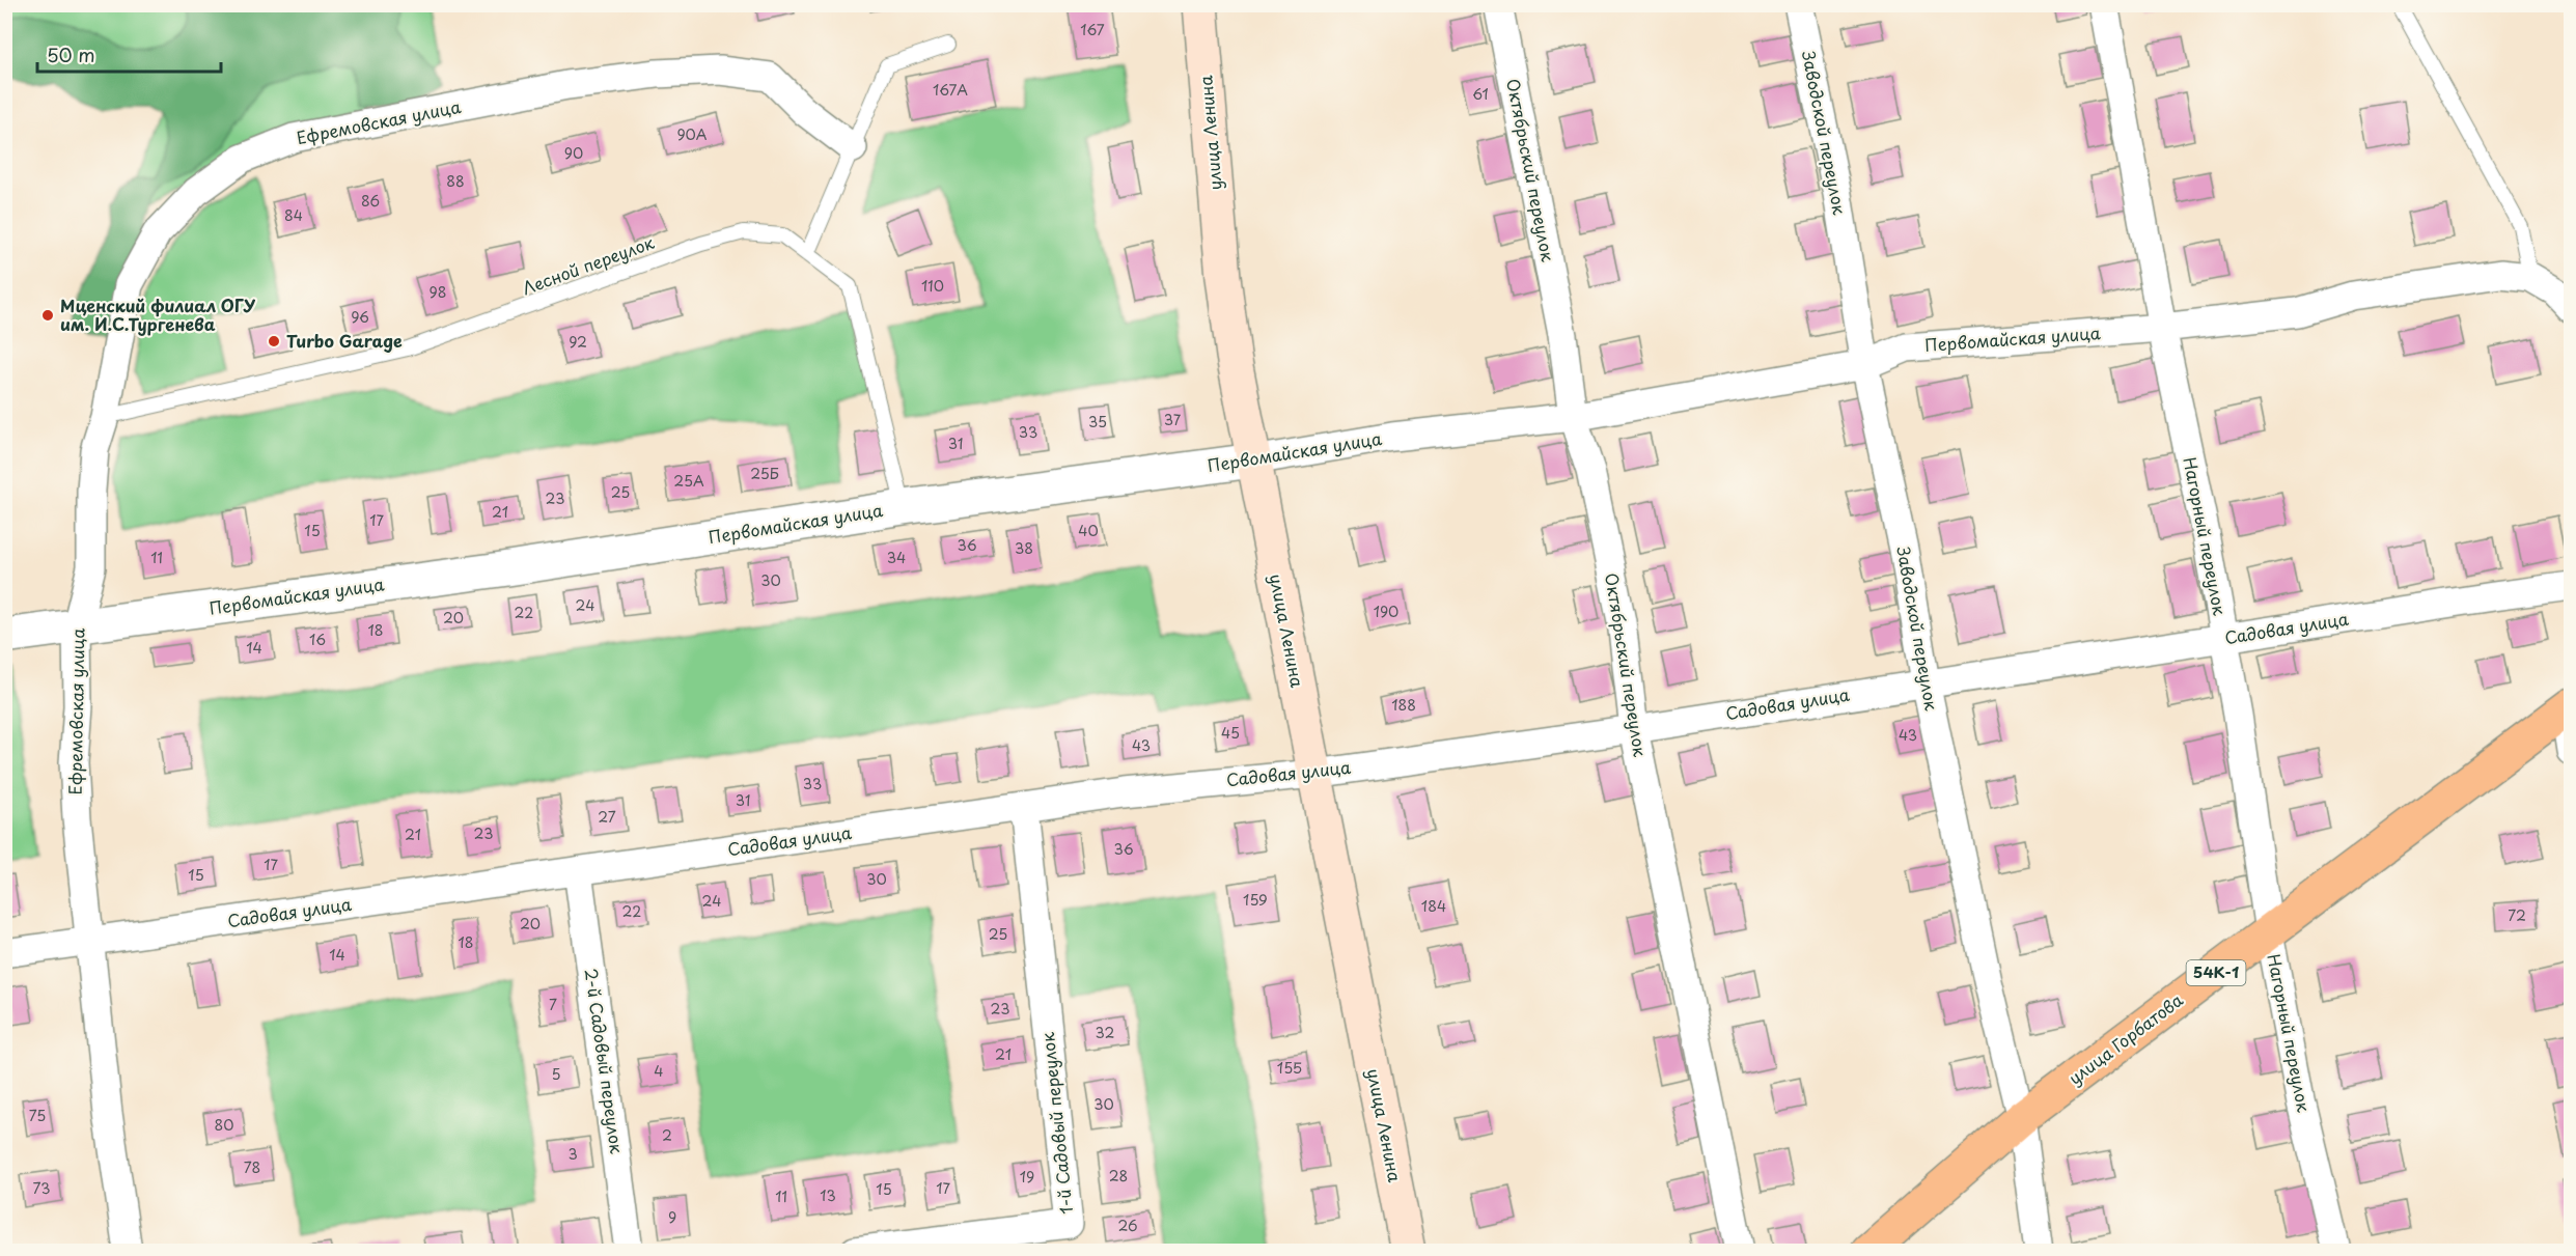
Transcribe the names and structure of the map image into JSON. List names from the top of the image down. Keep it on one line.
{"streets":{"main road":["улица Ленина","54К-1","улица Горбатова"],"street":["Ефремовская улица","Заводской переулок","Октябрьский переулок","Первомайская улица","Нагорный переулок","Садовая улица","2-й Садовый переулок","1-й Садовый переулок"],"lane":["Лесной переулок"]},"crossings":[["Ефремовская улица","Лесной переулок"],["Ефремовская улица","Первомайская улица"],["Ефремовская улица","Садовая улица"],["улица Ленина","Первомайская улица"],["улица Ленина","Садовая улица"],["Заводской переулок","Первомайская улица"],["Заводской переулок","Садовая улица"],["Заводской переулок","улица Горбатова"],["Октябрьский переулок","Первомайская улица"],["Октябрьский переулок","Садовая улица"],["Лесной переулок","Первомайская улица"],["Первомайская улица","Нагорный переулок"],["Нагорный переулок","Садовая улица"],["Нагорный переулок","улица Горбатова"],["Садовая улица","2-й Садовый переулок"],["Садовая улица","1-й Садовый переулок"]],"places":["Мценский филиал ОГУ им. И.С.Тургенева","Turbo Garage"],"house_numbers":["167","167А","61","90А","90","88","86","84","110","98","96","92","37","35","33","31","25Б","25А","25","23","21","17","15","40","36","38","11","34","30","24","190","22","20","18","16","14","188","45","43","43","33","31","27","23","21","36","17","15","30","159","24","184","22","72","20","25","18","14","7","23","32","21","155","4","5","30","75","80","2","3","78","28","19","73","17","15","13","11","9","26"],"scale_bar":"50 m"}
